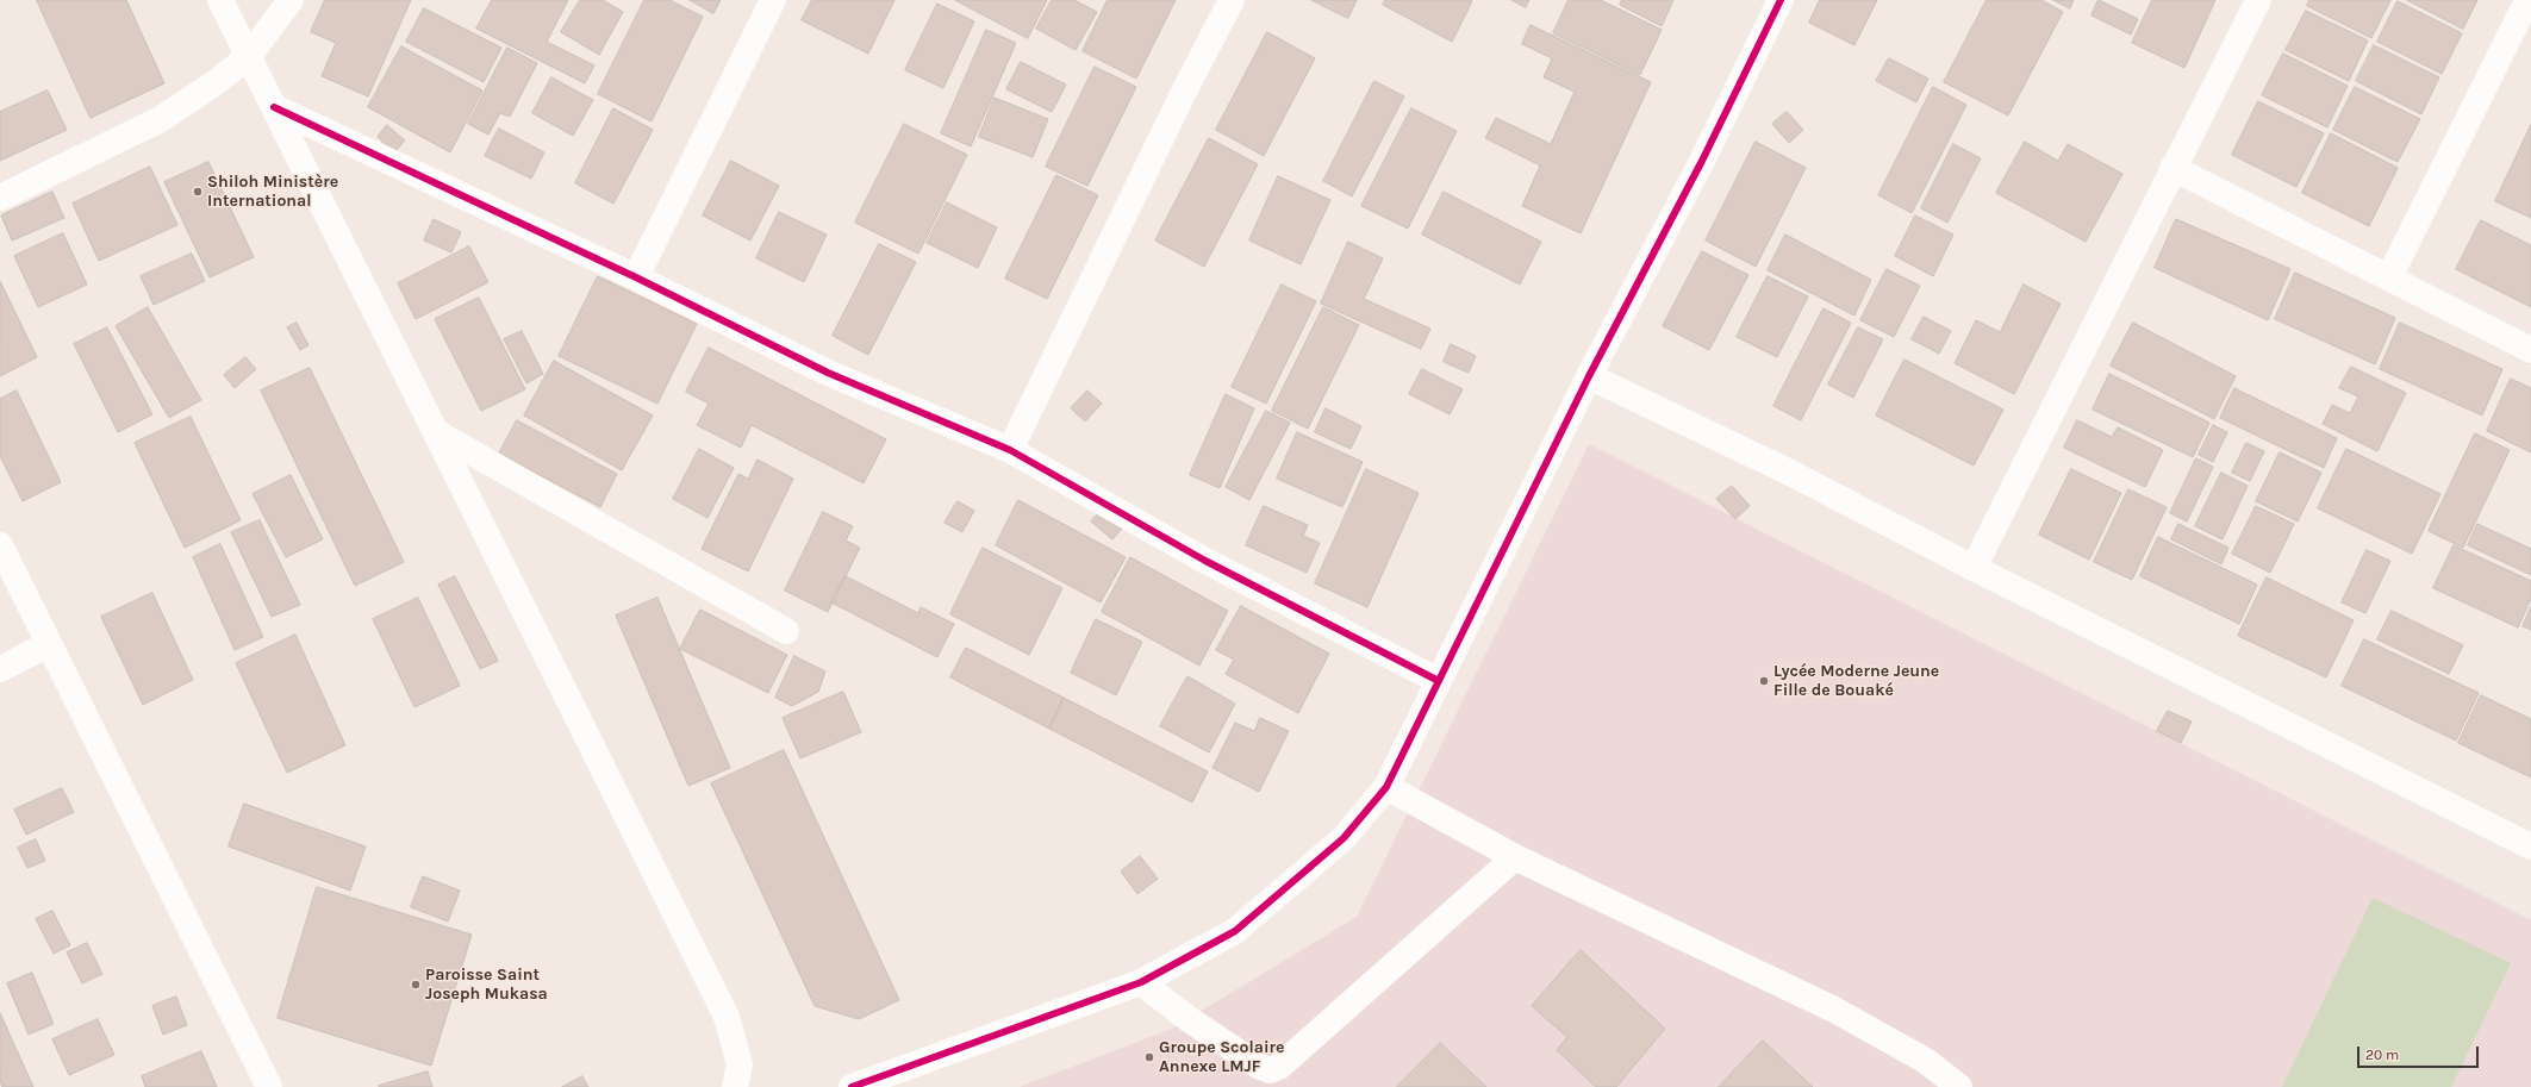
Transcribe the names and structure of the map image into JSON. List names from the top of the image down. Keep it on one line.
{"places":["Shiloh Ministère International","Lycée Moderne Jeune Fille de Bouaké","Paroisse Saint Joseph Mukasa","Groupe Scolaire Annexe LMJF"],"scale_bar":"20 m"}
